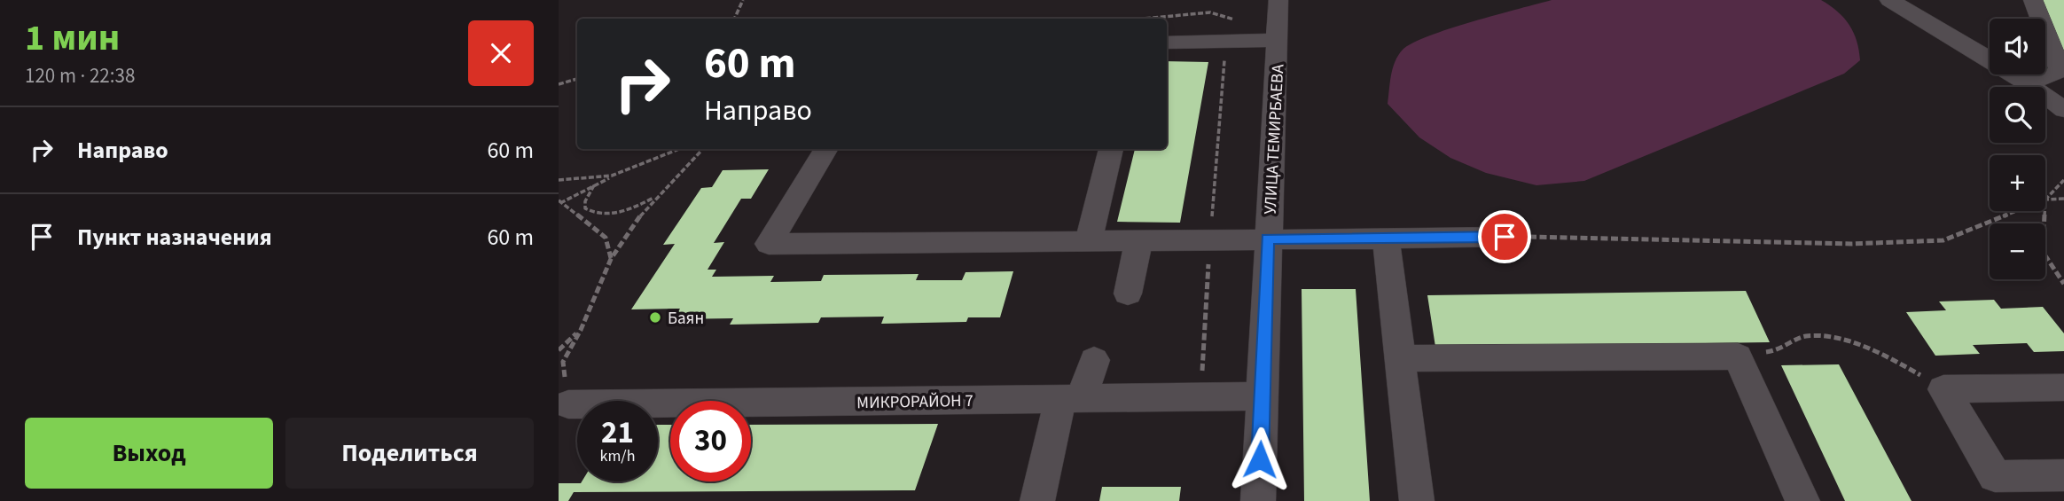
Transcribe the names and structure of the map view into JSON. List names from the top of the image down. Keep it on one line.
{"streets":{"street":["УЛИЦА ТЕМИРБАЕВА","МИКРОРАЙОН 7"]},"crossings":[["УЛИЦА ТЕМИРБАЕВА","МИКРОРАЙОН 7"]],"places":["Баян"],"page":{"heading":["1 мин","120 m · 22:38"],"map_buttons":["+","−"],"turn":["60 m","Направо"],"list":[{"name":"Направо","value":"60 m"},{"name":"Пункт назначения","value":"60 m"}],"speed":"21 km/h","limit":"30","buttons":["Выход","Поделиться"]}}
